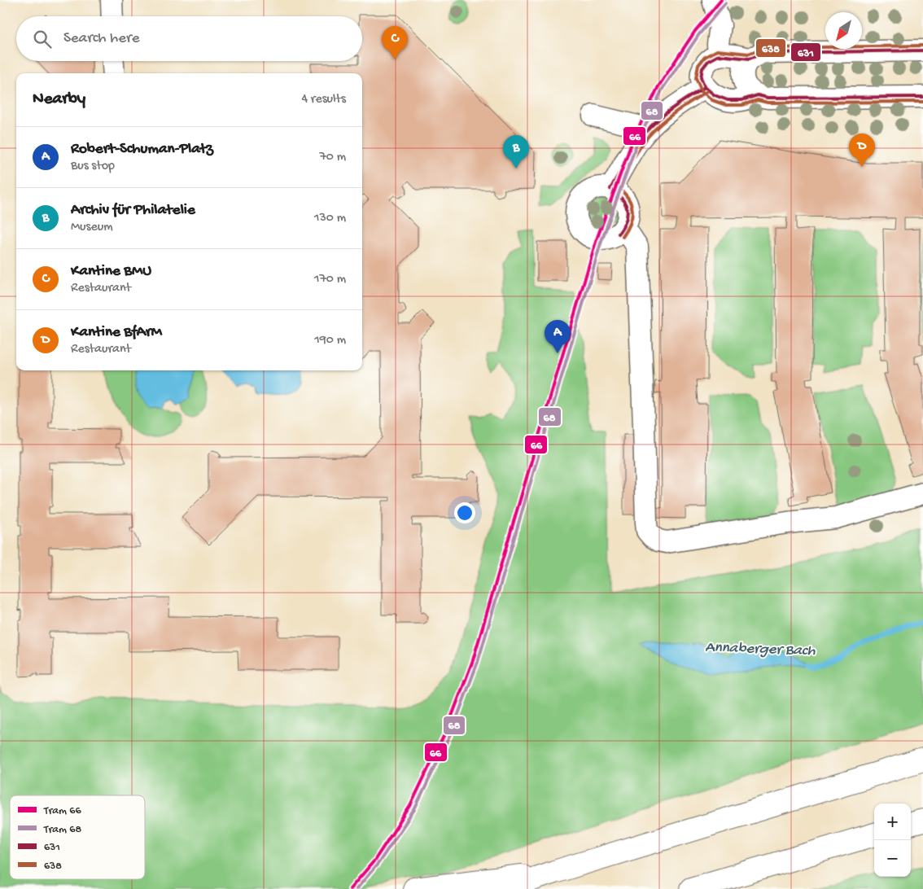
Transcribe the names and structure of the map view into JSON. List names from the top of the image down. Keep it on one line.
{"water":["Annaberger Bach"],"lines":["tram line 66","tram line 68","transit line 638","transit line 631"],"legend":["Tram 66","Tram 68","631","638"],"north":"bottom left","page":{"search":"Search here","pins":["C","D","B","A"],"heading":["Nearby","4 results"],"list":[{"mark":"A","name":"Robert-Schuman-Platz","note":"Bus stop","value":"70 m"},{"mark":"B","name":"Archiv für Philatelie","note":"Museum","value":"130 m"},{"mark":"C","name":"Kantine BMU","note":"Restaurant","value":"170 m"},{"mark":"D","name":"Kantine BfArM","note":"Restaurant","value":"190 m"}],"map_buttons":["+","−"]}}
